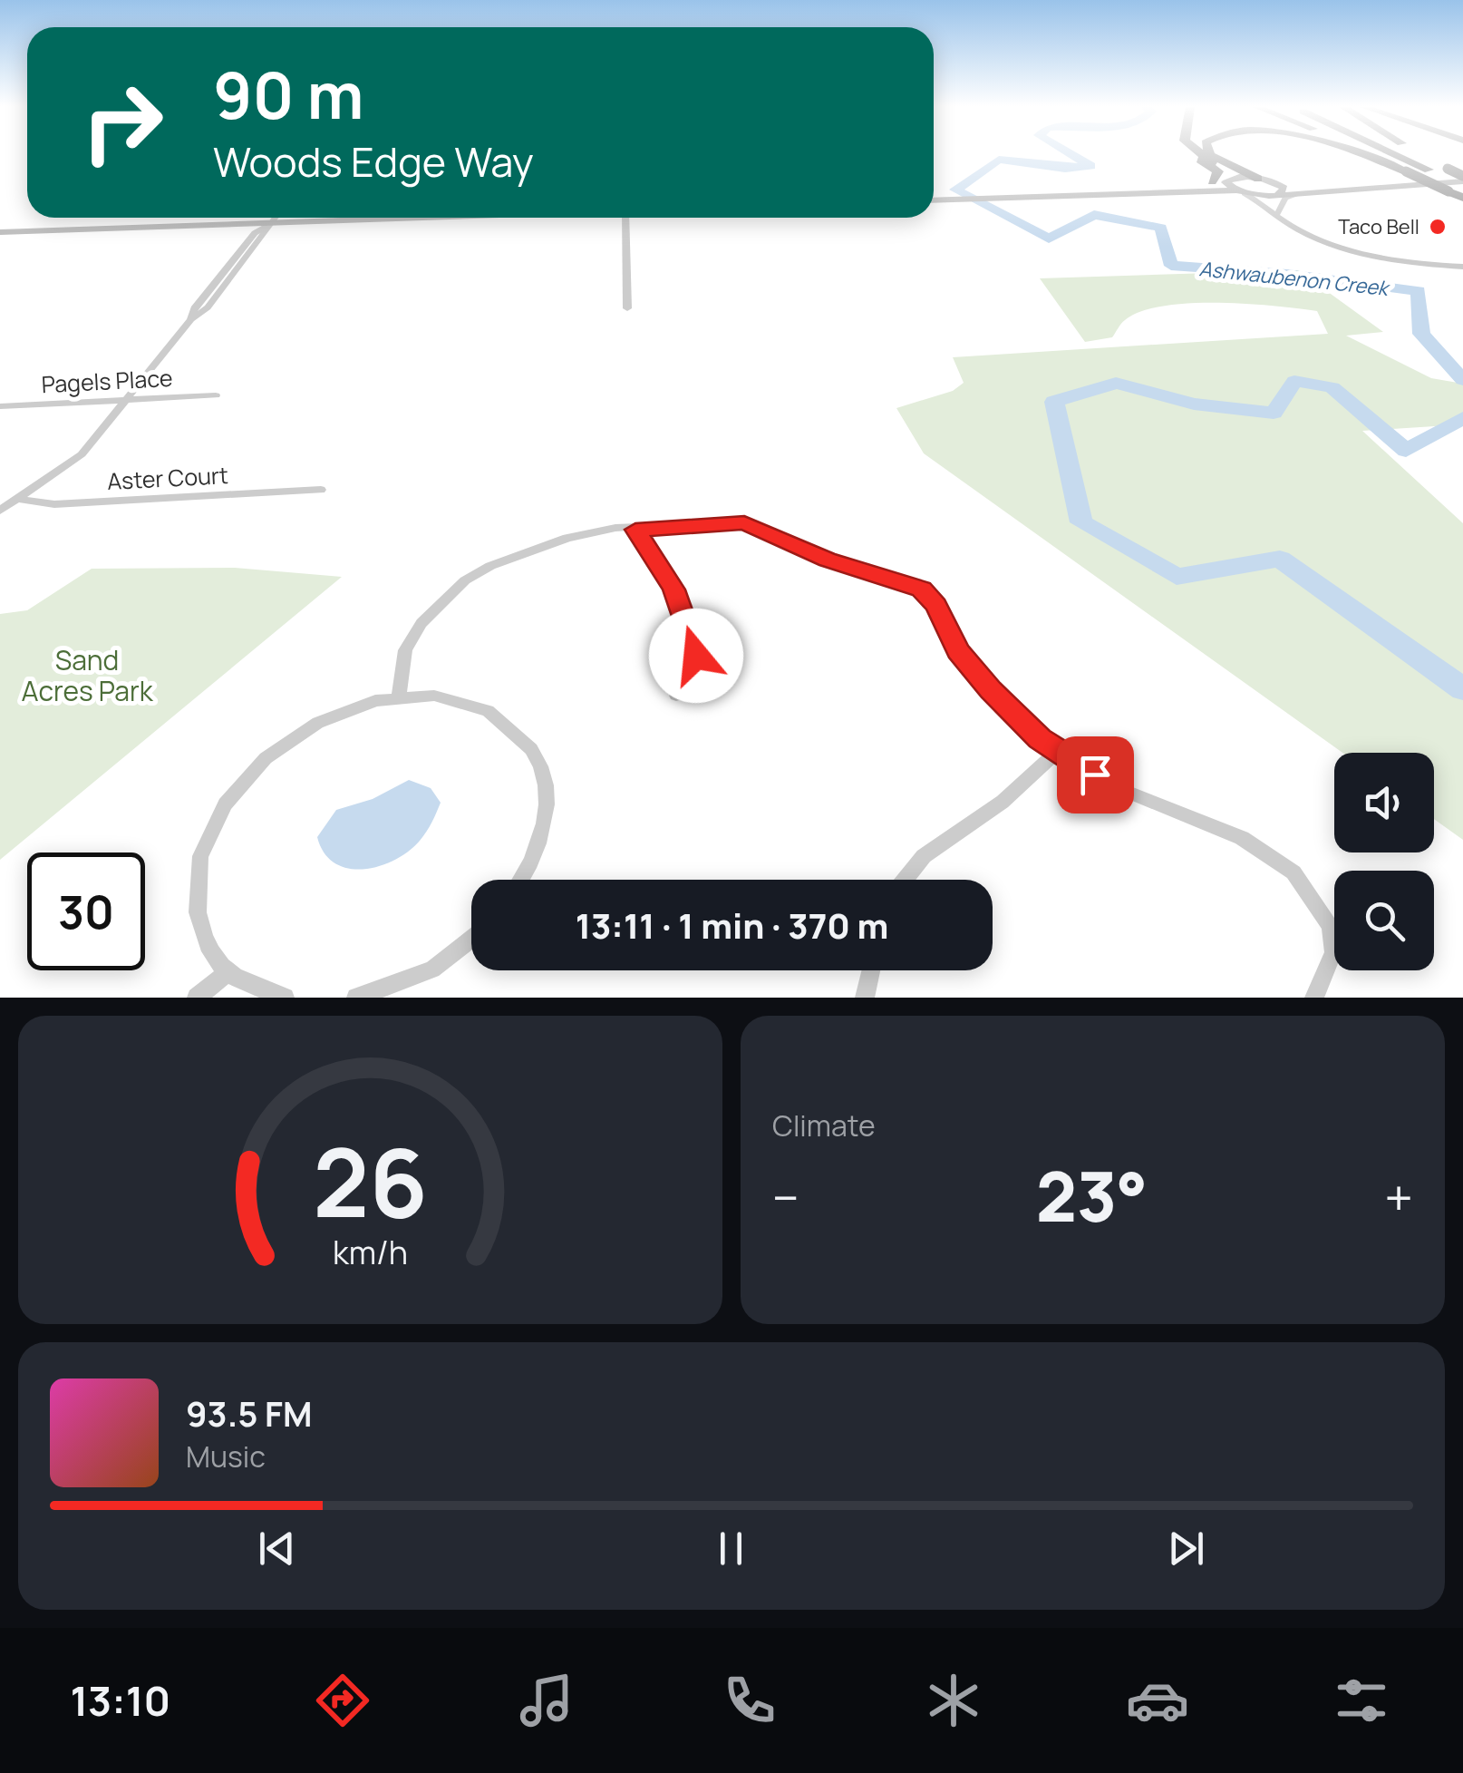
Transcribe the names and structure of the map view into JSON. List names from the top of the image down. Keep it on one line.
{"streets":{"street":["Pagels Place","Aster Court"]},"water":["Ashwaubenon Creek"],"parks":["Sand Acres Park"],"places":["Taco Bell"],"page":{"turn":["90 m","Woods Edge Way"],"limit":"30","trip":"13:11 · 1 min · 370 m","tile":"Climate","heat":["−","23°","+"],"song":["93.5 FM","Music"],"tabs":"13:10","gauge":["26","km/h"]}}
